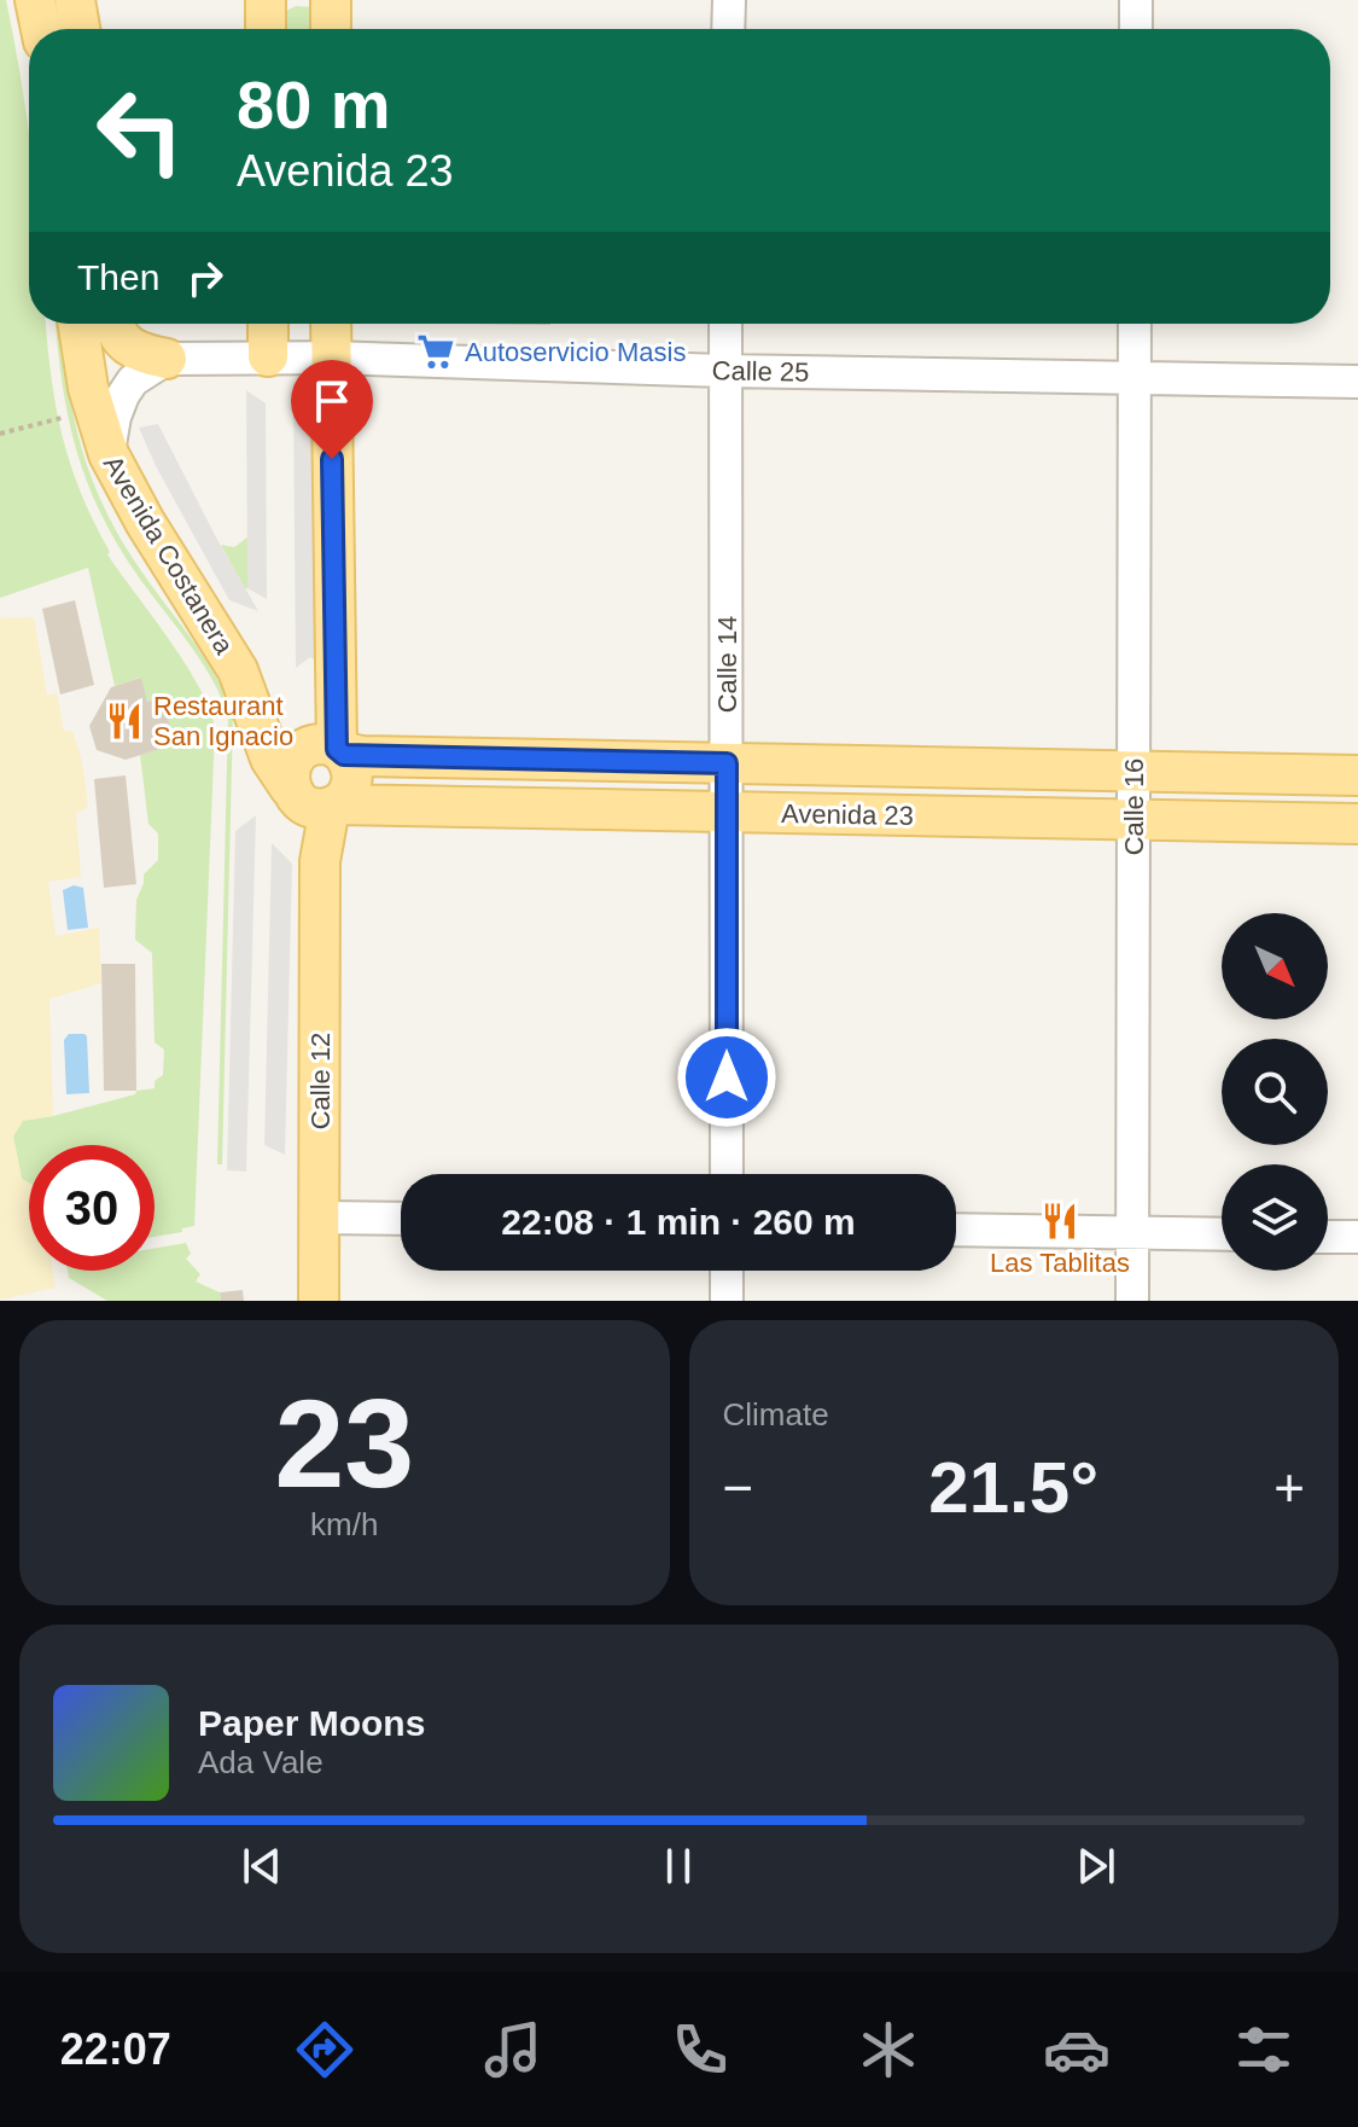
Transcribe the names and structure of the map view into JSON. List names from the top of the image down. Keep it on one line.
{"streets":{"main road":["Avenida Costanera","Avenida 23","Calle 12"],"street":["Calle 25","Calle 14","Calle 16"]},"crossings":[["Calle 25","Calle 14"],["Calle 25","Calle 16"],["Avenida Costanera","Avenida 23"],["Avenida Costanera","Calle 12"],["Calle 14","Avenida 23"],["Calle 16","Avenida 23"],["Avenida 23","Calle 12"]],"places":{"supermarket":["Autoservicio Masis"],"restaurant":["Restaurant San Ignacio","Las Tablitas"]},"north":"bottom right","page":{"turn":["80 m","Avenida 23"],"then":"Then","limit":"30","trip":"22:08 · 1 min · 260 m","tile":[["23","km/h"],"Climate"],"heat":["−","21.5°","+"],"song":["Paper Moons","Ada Vale"],"tabs":"22:07"}}
